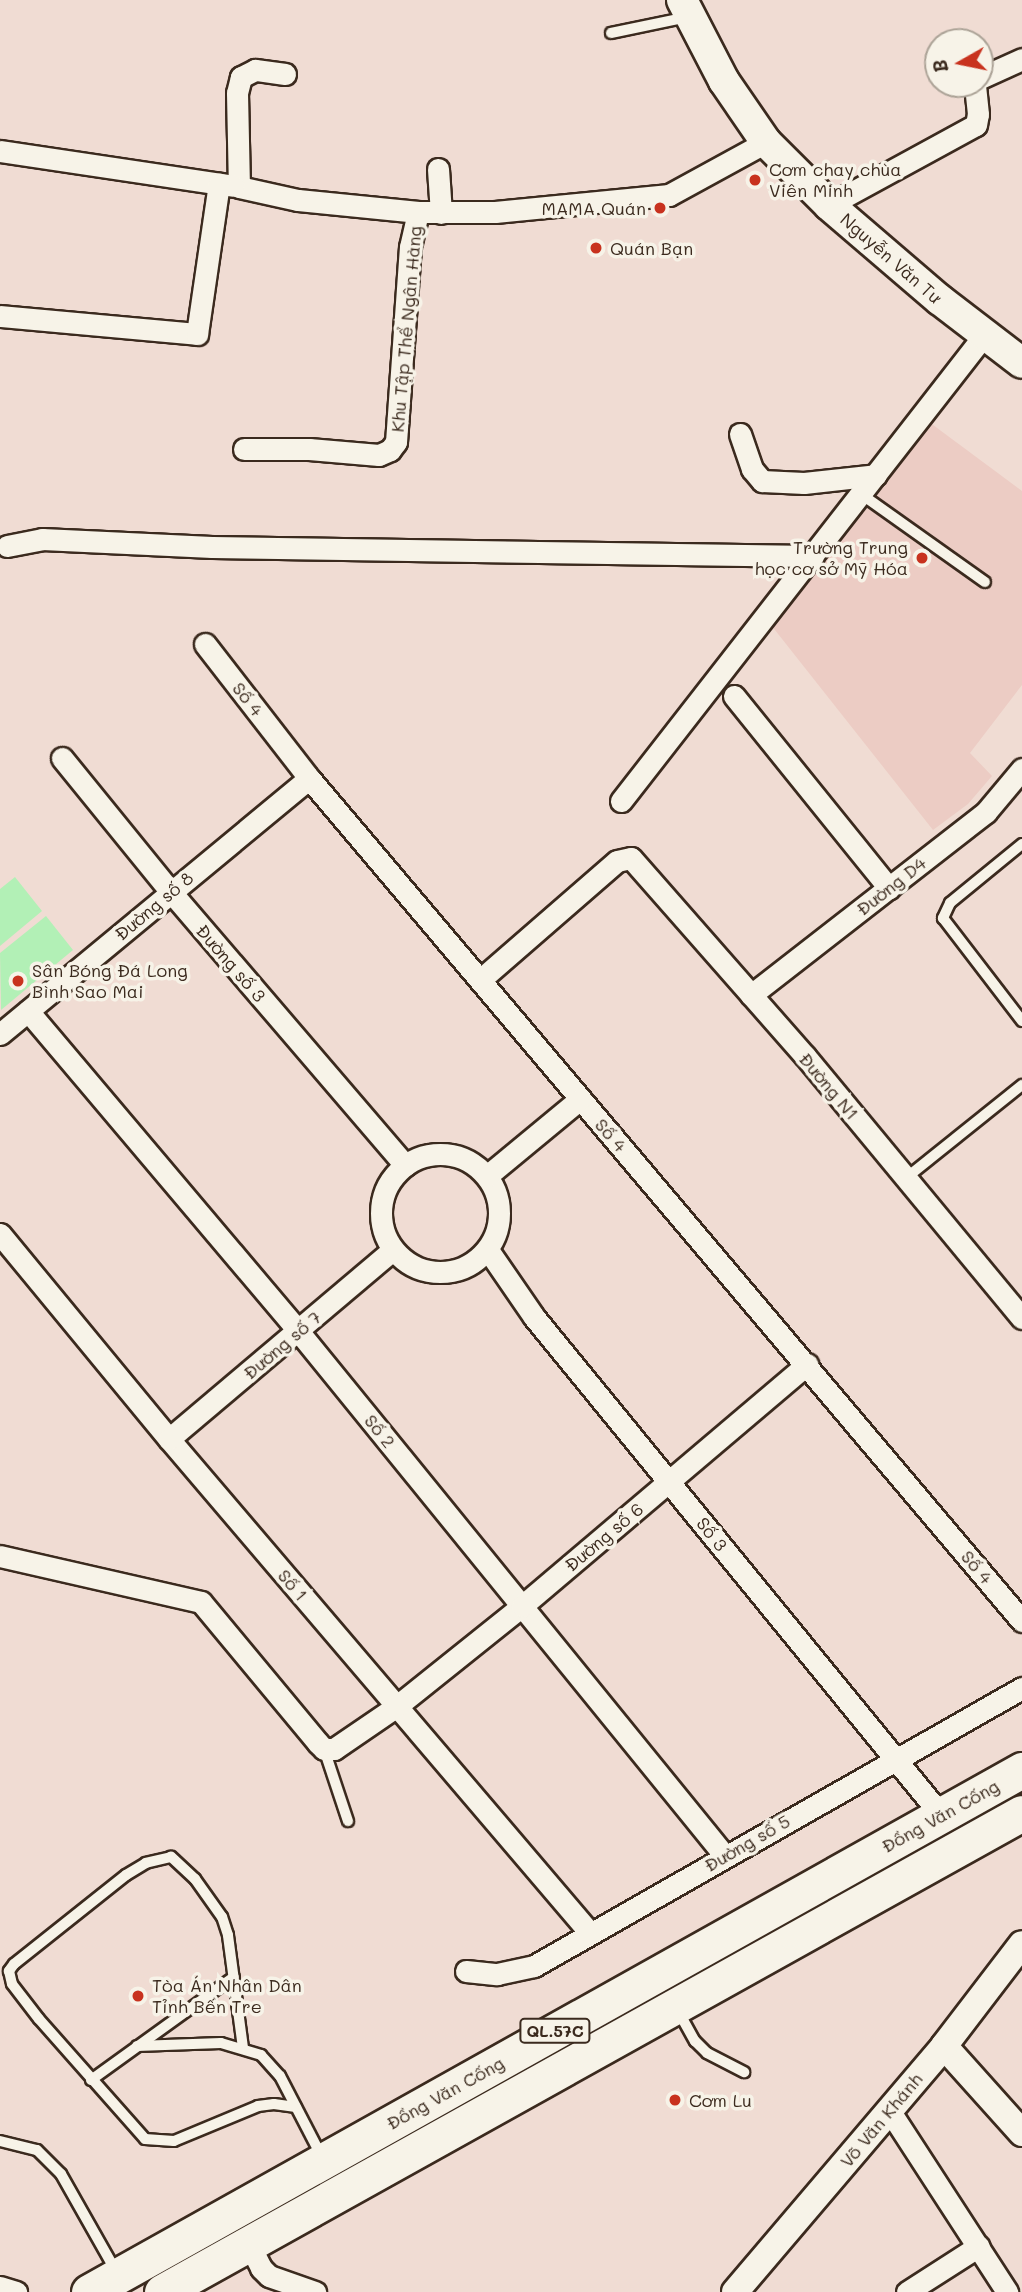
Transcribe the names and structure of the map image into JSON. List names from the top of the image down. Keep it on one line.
{"streets":{"highway":["Đồng Văn Cống","QL.57C"],"main road":["Nguyễn Văn Tư"],"street":["Khu Tập Thể Ngân Hàng","Số 4","Đường D4","Đường số 8","Đường số 3","Đường N1","Đường số 7","Số 2","Số 3","Đường số 6","Số 1","Đường số 5","Võ Văn Khánh"]},"crossings":[["Nguyễn Văn Tư","Khu Tập Thể Ngân Hàng"],["Số 4","Đường số 8"],["Số 4","Đường N1"],["Số 4","Đường số 6"],["Đường D4","Đường N1"],["Đường số 8","Đường số 3"],["Đường số 8","Số 2"],["Đường số 3","Đường số 7"],["Đường số 3","Số 3"],["Đường số 7","Số 2"],["Đường số 7","Số 3"],["Đường số 7","Số 1"],["Số 2","Đường số 6"],["Số 2","Đường số 5"],["Số 3","Đường số 6"],["Số 3","Đồng Văn Cống"],["Số 3","Đường số 5"],["Đường số 6","Số 1"],["Số 1","Đường số 5"]],"places":["Cơm chay chùa Viên Minh","MAMA Quán","Quán Bạn","Trường Trung học cơ sở Mỹ Hóa","Sân Bóng Đá Long Bình Sao Mai","Tòa Án Nhân Dân Tỉnh Bến Tre","Cơm Lu"],"north":"left"}
